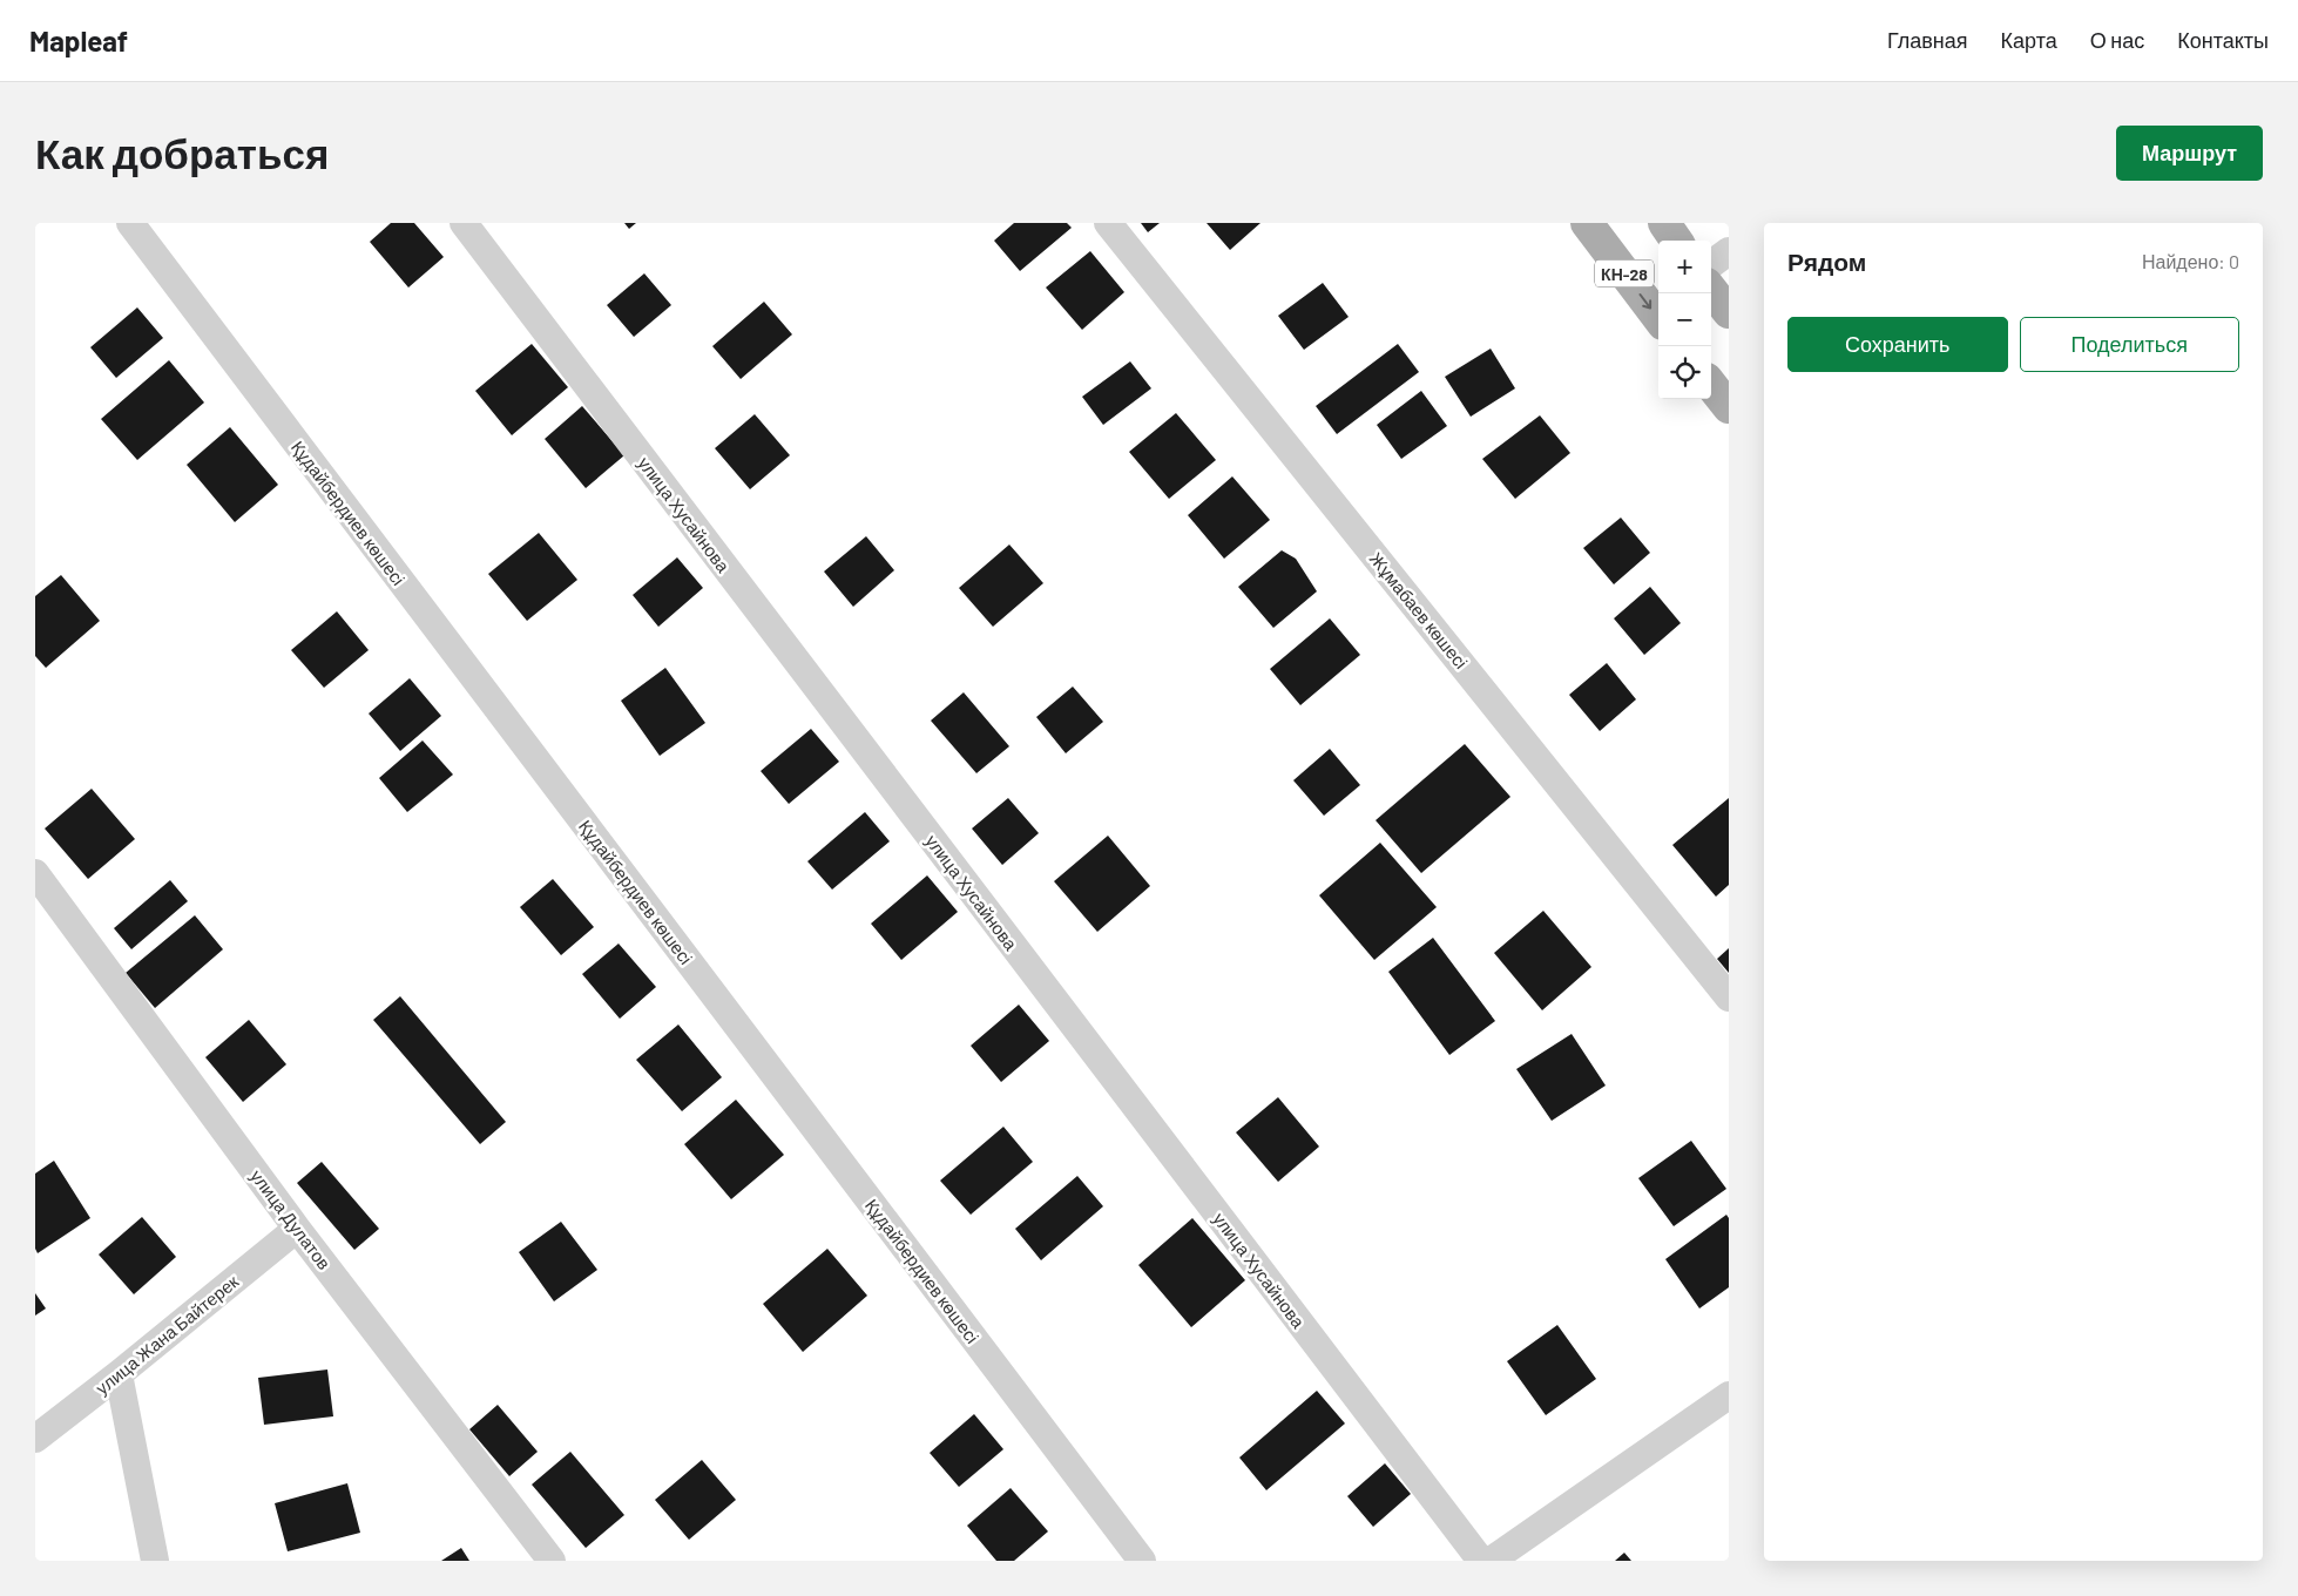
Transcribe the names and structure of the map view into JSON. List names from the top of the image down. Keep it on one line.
{"streets":{"main road":["КН-28"],"street":["Құдайбердиев көшесі","улица Хусайнова","Жұмабаев көшесі","улица Дулатов","улица Жана Байтерек"]},"crossings":[["улица Дулатов","улица Жана Байтерек"]],"page":{"header":"Mapleaf","nav":["Главная","Карта","О нас","Контакты"],"buttons":["Маршрут",["Сохранить","Поделиться"]],"title":"Как добраться","heading":["Рядом","Найдено: 0"],"map_buttons":["+","−"]}}
